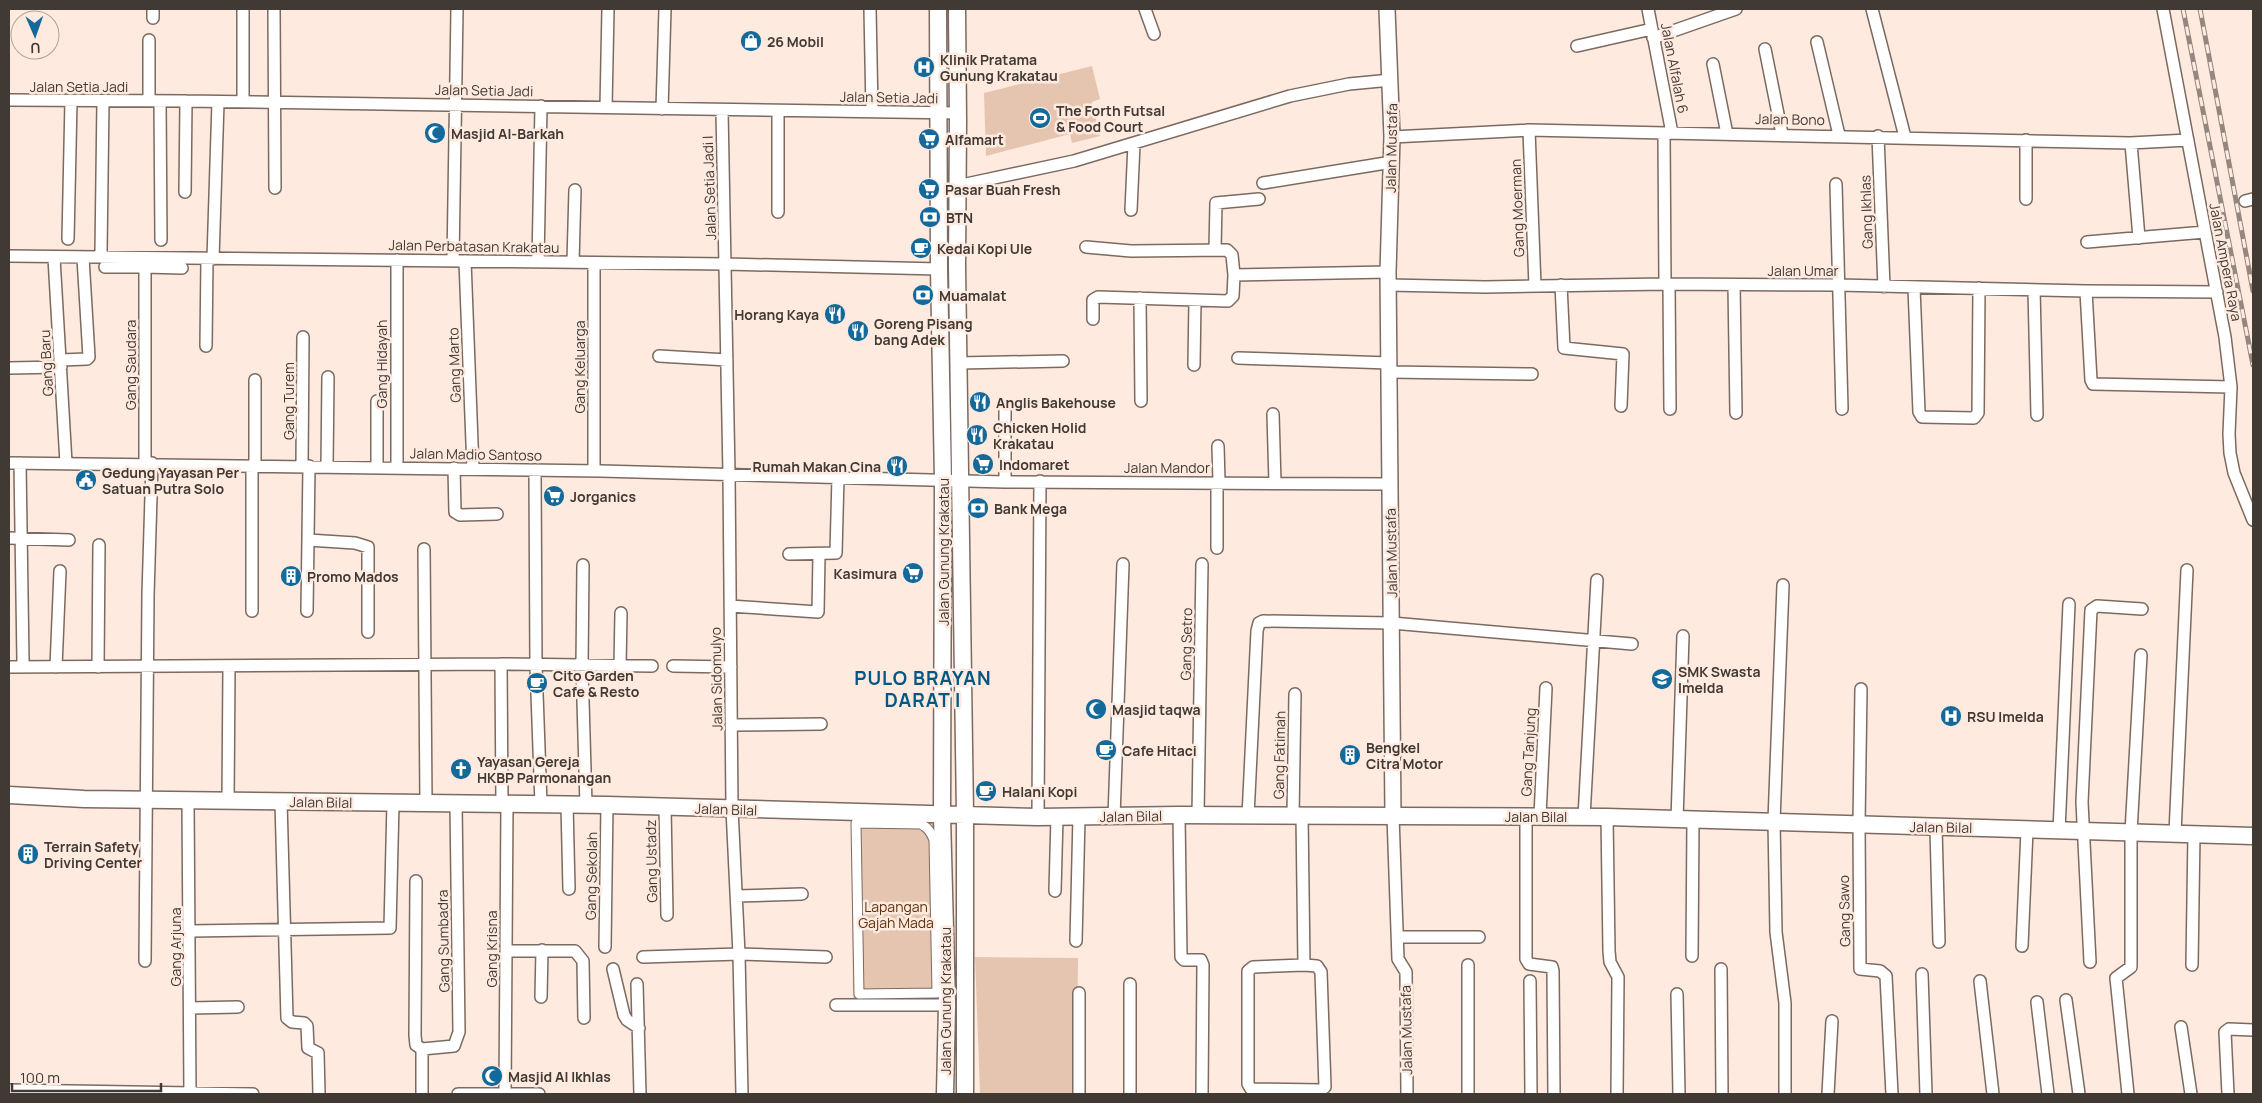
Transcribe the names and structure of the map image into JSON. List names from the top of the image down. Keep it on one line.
{"streets":{"main road":["Jalan Gunung Krakatau","Jalan Bilal"],"street":["Jalan Alfalah 6","Jalan Setia Jadi","Jalan Bono","Jalan Mustafa","Jalan Setia Jadi I","Gang Moerman","Gang Ikhlas","Jalan Perbatasan Krakatau","Jalan Ampera Raya","Jalan Umar","Gang Baru","Gang Hidayah","Gang Saudara","Gang Marto","Gang Keluarga","Gang Turem","Jalan Madio Santoso","Jalan Mandor","Gang Setro","Jalan Sidomulyo","Gang Tanjung","Gang Fatimah","Gang Ustadz","Gang Sekolah","Gang Sawo","Gang Sumbadra","Gang Arjuna","Gang Krisna"]},"crossings":[["Jalan Alfalah 6","Jalan Bono"],["Jalan Alfalah 6","Jalan Umar"],["Jalan Setia Jadi","Jalan Setia Jadi I"],["Jalan Setia Jadi","Jalan Gunung Krakatau"],["Jalan Bono","Jalan Mustafa"],["Jalan Bono","Gang Moerman"],["Jalan Bono","Gang Ikhlas"],["Jalan Bono","Jalan Ampera Raya"],["Jalan Mustafa","Jalan Umar"],["Jalan Mustafa","Jalan Mandor"],["Jalan Mustafa","Jalan Bilal"],["Jalan Setia Jadi I","Jalan Perbatasan Krakatau"],["Jalan Setia Jadi I","Jalan Sidomulyo"],["Gang Moerman","Jalan Umar"],["Gang Ikhlas","Jalan Umar"],["Jalan Perbatasan Krakatau","Gang Baru"],["Jalan Perbatasan Krakatau","Gang Hidayah"],["Jalan Perbatasan Krakatau","Gang Marto"],["Jalan Perbatasan Krakatau","Gang Keluarga"],["Jalan Perbatasan Krakatau","Jalan Gunung Krakatau"],["Jalan Perbatasan Krakatau","Jalan Sidomulyo"],["Jalan Ampera Raya","Jalan Umar"],["Gang Baru","Jalan Madio Santoso"],["Gang Hidayah","Jalan Madio Santoso"],["Gang Saudara","Jalan Madio Santoso"],["Gang Saudara","Jalan Bilal"],["Gang Marto","Jalan Madio Santoso"],["Gang Keluarga","Jalan Madio Santoso"],["Gang Turem","Jalan Madio Santoso"],["Jalan Madio Santoso","Jalan Mandor"],["Jalan Madio Santoso","Jalan Gunung Krakatau"],["Jalan Madio Santoso","Jalan Sidomulyo"],["Jalan Mandor","Jalan Gunung Krakatau"],["Jalan Gunung Krakatau","Jalan Bilal"],["Gang Setro","Jalan Bilal"],["Jalan Sidomulyo","Jalan Bilal"],["Gang Tanjung","Jalan Bilal"],["Gang Fatimah","Jalan Bilal"],["Jalan Bilal","Gang Ustadz"],["Jalan Bilal","Gang Sekolah"],["Jalan Bilal","Gang Sawo"],["Jalan Bilal","Gang Sumbadra"],["Jalan Bilal","Gang Arjuna"],["Jalan Bilal","Gang Krisna"]],"districts":["PULO BRAYAN DARAT I"],"parks":["Lapangan Gajah Mada"],"places":{"shop":["26 Mobil"],"hospital":["Klinik Pratama Gunung Krakatau","RSU Imelda"],"sports":["The Forth Futsal & Food Court"],"mosque":["Masjid Al-Barkah","Masjid taqwa","Masjid Al Ikhlas"],"supermarket":["Alfamart","Pasar Buah Fresh","Indomaret","Jorganics","Kasimura"],"bank":["BTN","Muamalat","Bank Mega"],"cafe":["Kedai Kopi Ule","Cito Garden Cafe & Resto","Cafe Hitaci","Halani Kopi"],"restaurant":["Horang Kaya","Goreng Pisang bang Adek","Anglis Bakehouse","Chicken Holid Krakatau","Rumah Makan Cina"],"public building":["Gedung Yayasan Per Satuan Putra Solo"],"building":["Promo Mados","Bengkel Citra Motor","Terrain Safety Driving Center"],"school or university":["SMK Swasta Imelda"],"church":["Yayasan Gereja HKBP Parmonangan"]},"scale_bar":"100 m","north":"bottom"}
